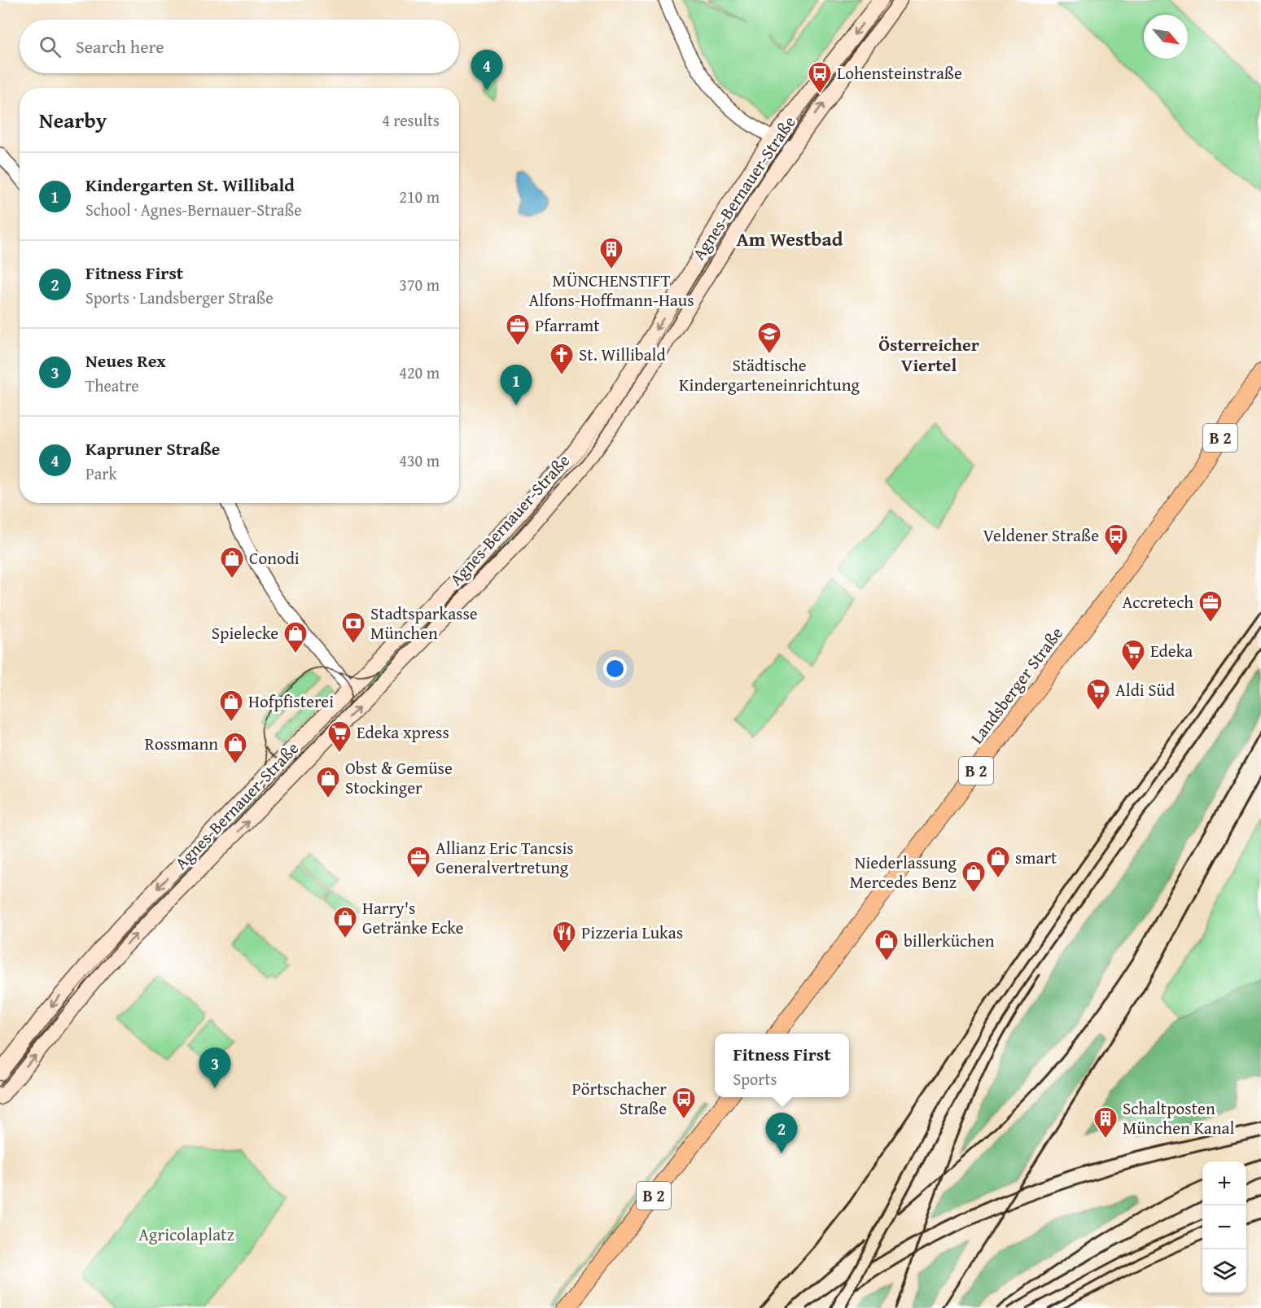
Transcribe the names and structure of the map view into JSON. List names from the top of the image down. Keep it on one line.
{"streets":{"main road":["Agnes-Bernauer-Straße","B 2","Landsberger Straße"]},"districts":["Am Westbad","Österreicher Viertel"],"parks":["Agricolaplatz"],"places":{"bus stop":["Lohensteinstraße","Veldener Straße","Pörtschacher Straße"],"building":["MÜNCHENSTIFT Alfons-Hoffmann-Haus","Schaltposten München Kanal"],"office":["Pfarramt","Accretech","Allianz Eric Tancsis Generalvertretung"],"school or university":["Städtische Kindergarteneinrichtung"],"church":["St. Willibald"],"shop":["Conodi","Spielecke","Hofpfisterei","Rossmann","Obst & Gemüse Stockinger","smart","Niederlassung Mercedes Benz","Harry's Getränke Ecke","billerküchen"],"bank":["Stadtsparkasse München"],"supermarket":["Edeka","Aldi Süd","Edeka xpress"],"restaurant":["Pizzeria Lukas"]},"north":"bottom right","page":{"search":"Search here","pins":["4","1","3","2"],"heading":["Nearby","4 results"],"list":[{"mark":"1","name":"Kindergarten St. Willibald","note":"School · Agnes-Bernauer-Straße","value":"210 m"},{"mark":"2","name":"Fitness First","note":"Sports · Landsberger Straße","value":"370 m"},{"mark":"3","name":"Neues Rex","note":"Theatre","value":"420 m"},{"mark":"4","name":"Kapruner Straße","note":"Park","value":"430 m"}],"popup":["Fitness First","Sports"],"map_buttons":["+","−"]}}
